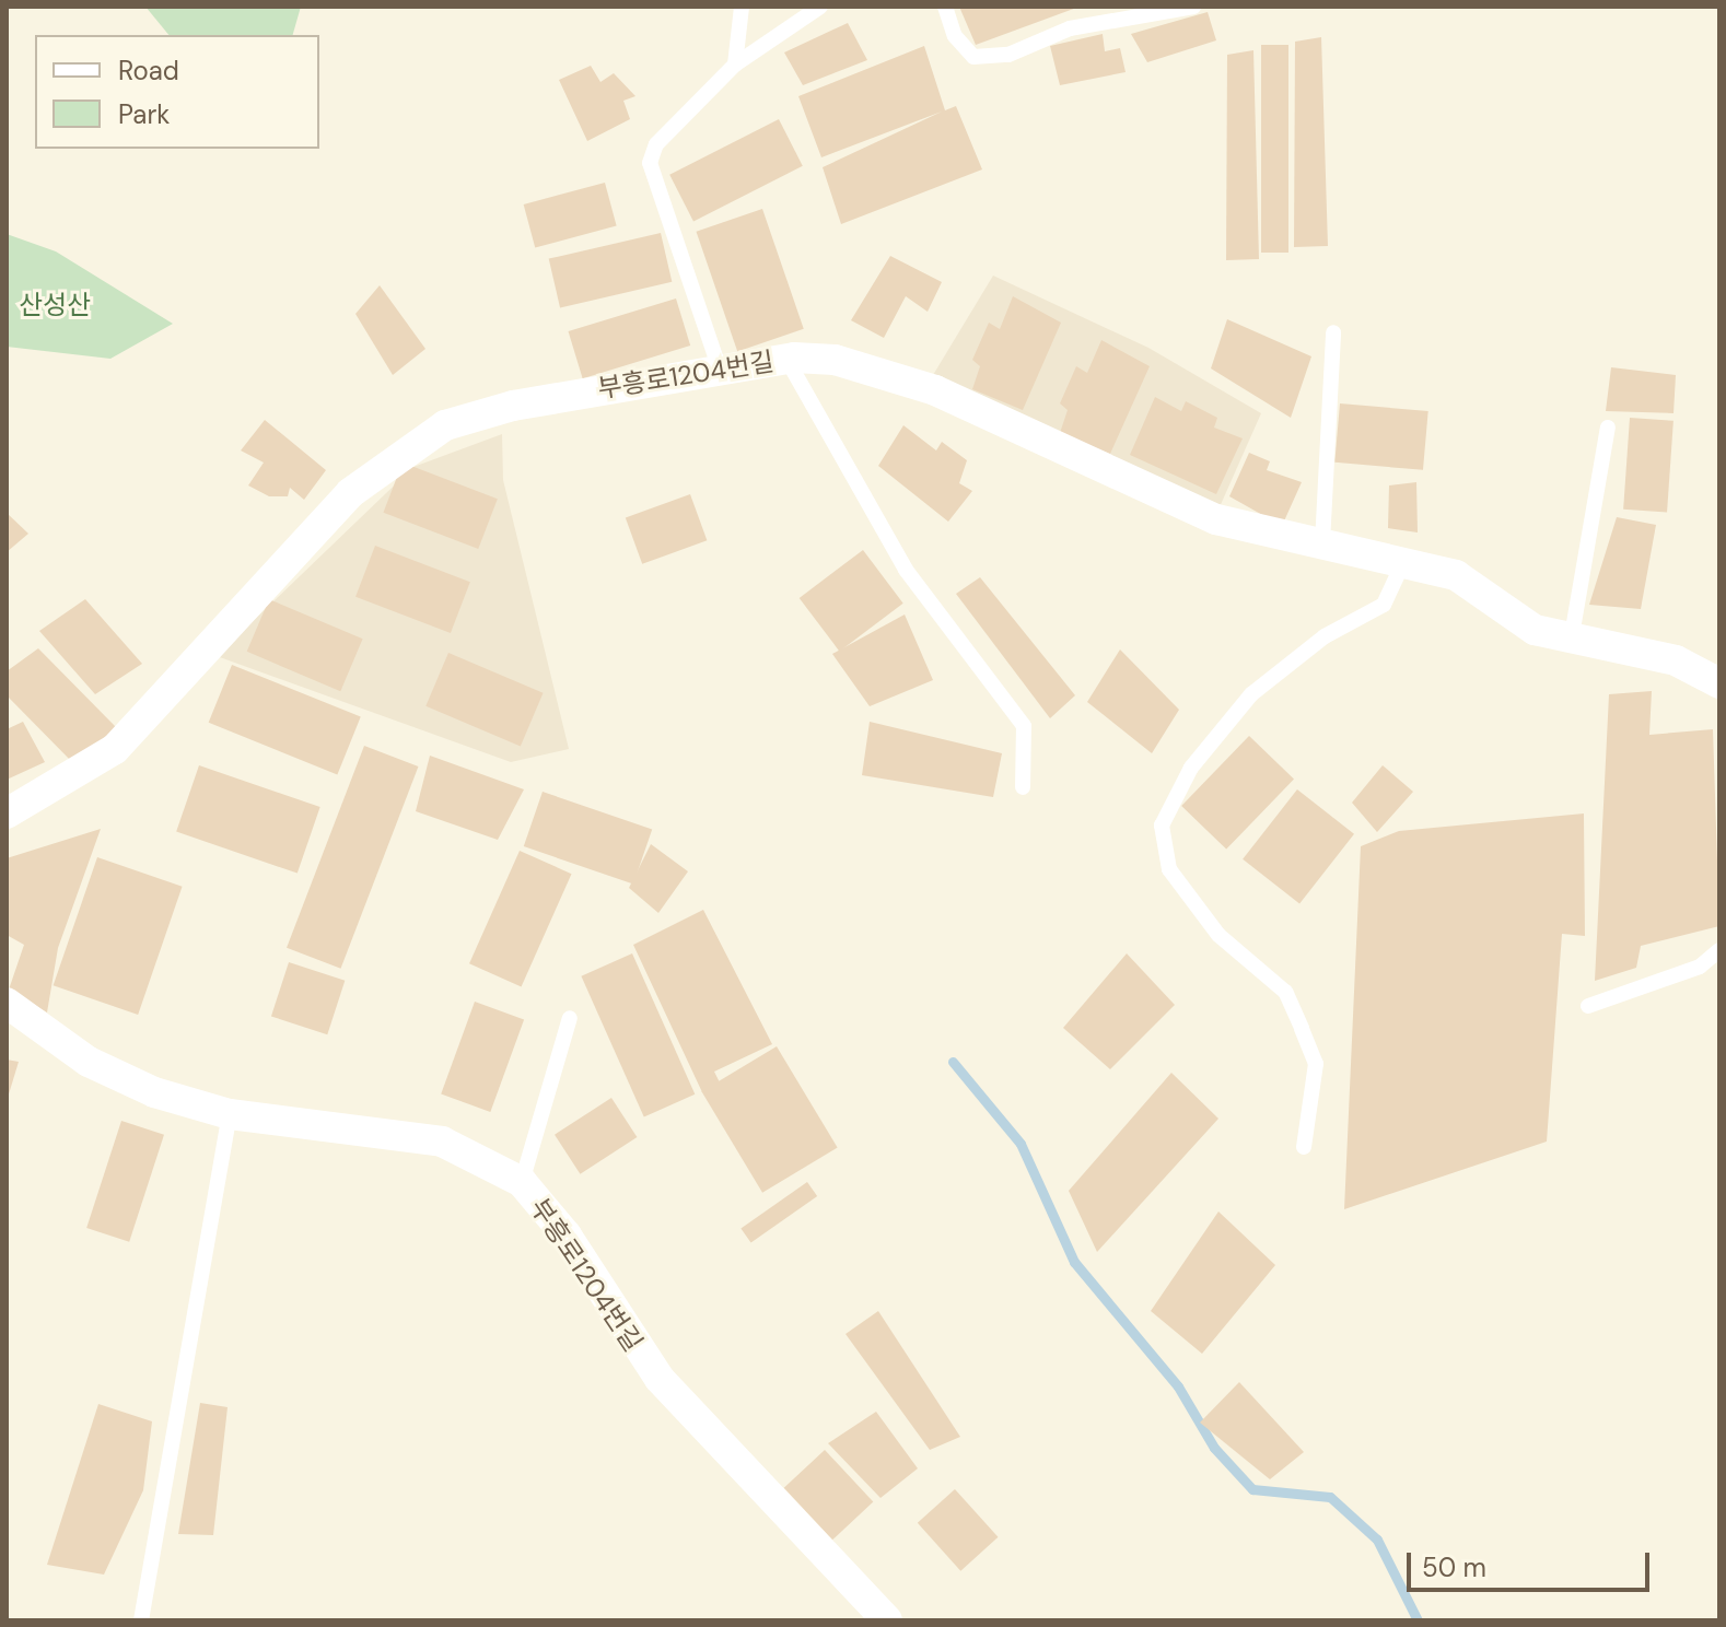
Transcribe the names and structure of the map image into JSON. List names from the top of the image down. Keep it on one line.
{"streets":{"street":["부흥로1204번길"]},"parks":["산성산"],"legend":["Road","Park"],"scale_bar":"50 m"}
